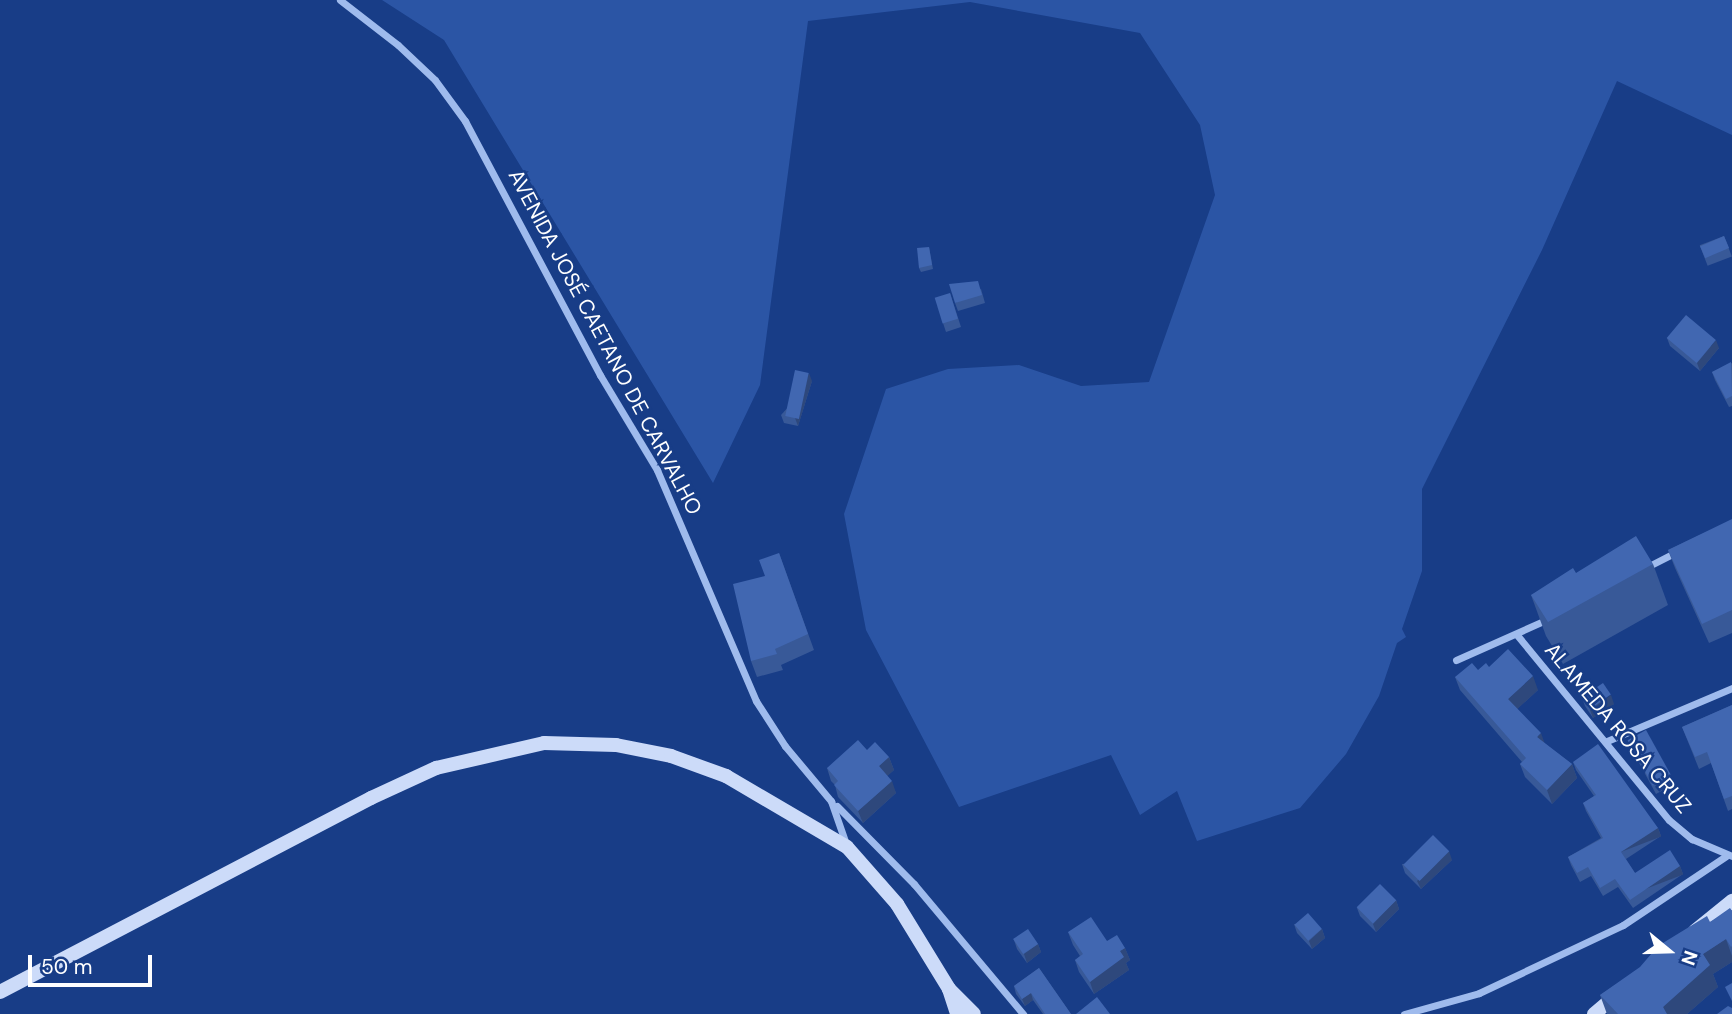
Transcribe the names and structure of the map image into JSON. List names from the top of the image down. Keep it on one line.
{"streets":{"street":["AVENIDA JOSÉ CAETANO DE CARVALHO","ALAMEDA ROSA CRUZ"]},"scale_bar":"50 m","north":"right"}
